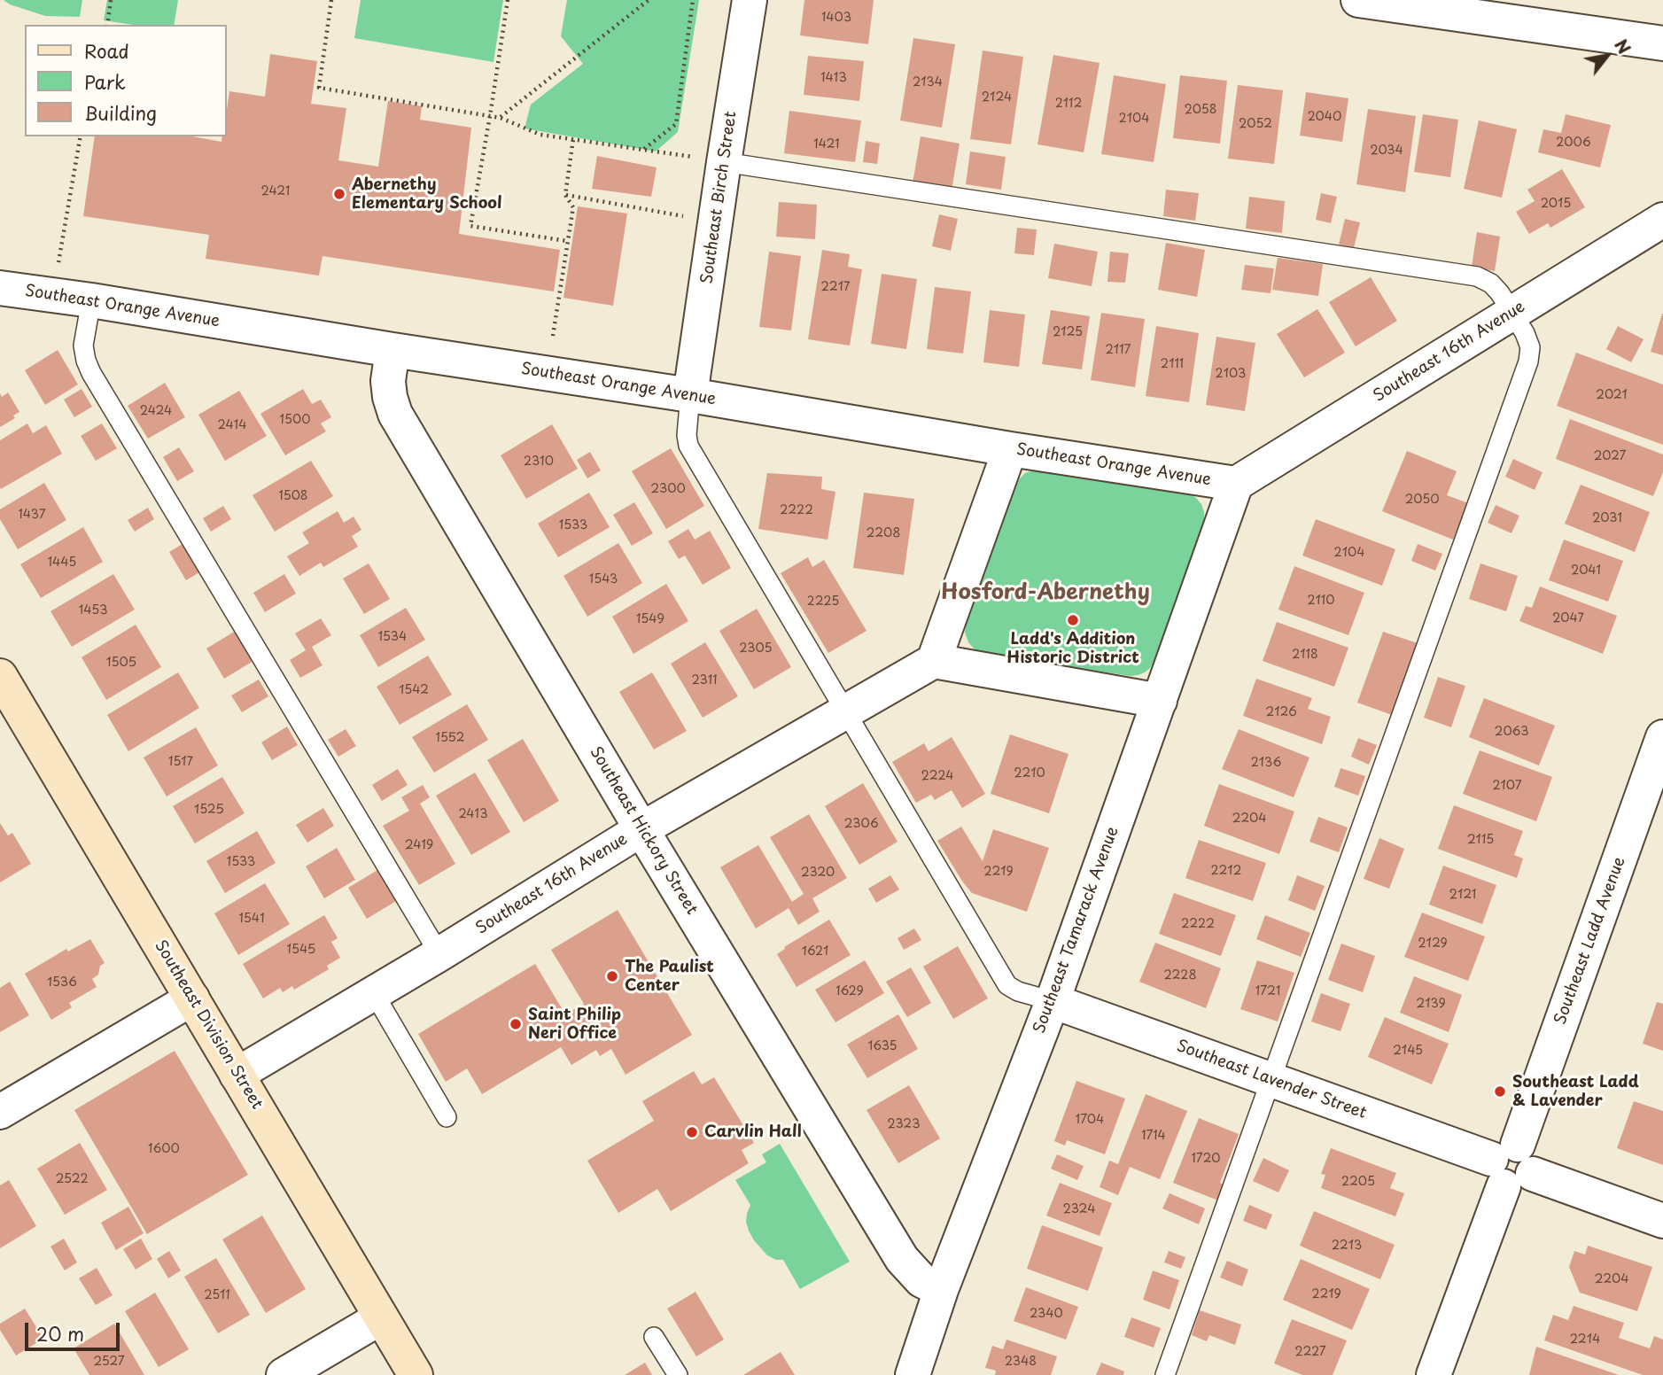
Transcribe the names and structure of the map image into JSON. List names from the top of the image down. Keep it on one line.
{"streets":{"main road":["Southeast Division Street"],"street":["Southeast Birch Street","Southeast Orange Avenue","Southeast 16th Avenue","Southeast Hickory Street","Southeast Tamarack Avenue","Southeast Ladd Avenue","Southeast Lavender Street"]},"crossings":[["Southeast Birch Street","Southeast Orange Avenue"],["Southeast Orange Avenue","Southeast 16th Avenue"],["Southeast Orange Avenue","Southeast Hickory Street"],["Southeast Orange Avenue","Southeast Tamarack Avenue"],["Southeast 16th Avenue","Southeast Hickory Street"],["Southeast 16th Avenue","Southeast Tamarack Avenue"],["Southeast 16th Avenue","Southeast Division Street"],["Southeast Hickory Street","Southeast Tamarack Avenue"],["Southeast Tamarack Avenue","Southeast Lavender Street"],["Southeast Ladd Avenue","Southeast Lavender Street"]],"districts":["Hosford-Abernethy"],"places":["Abernethy Elementary School","Ladd's Addition Historic District","The Paulist Center","Saint Philip Neri Office","Southeast Ladd & Lavender","Carvlin Hall"],"house_numbers":["1403","1413","2134","2124","2112","2058","2040","2104","2052","2006","1421","2034","2421","2015","2217","2125","2117","2111","2103","2021","2424","1500","2414","2027","2310","2300","1508","2050","2222","1437","2031","1533","2208","2104","1445","2041","1543","2110","2225","1453","2047","1549","1534","2305","2118","1505","2311","1542","2126","2063","1552","1517","2136","2210","2224","2107","1525","2413","2204","2306","2115","2419","1533","2212","2219","2320","2121","1541","2222","2129","1545","1621","2228","1536","1629","1721","2139","1635","2145","1704","2323","1714","1600","1720","2522","2205","2324","2213","2204","2219","2511","2340","2214","2227","2527","2348"],"legend":["Road","Park","Building"],"scale_bar":"20 m","north":"top right"}
